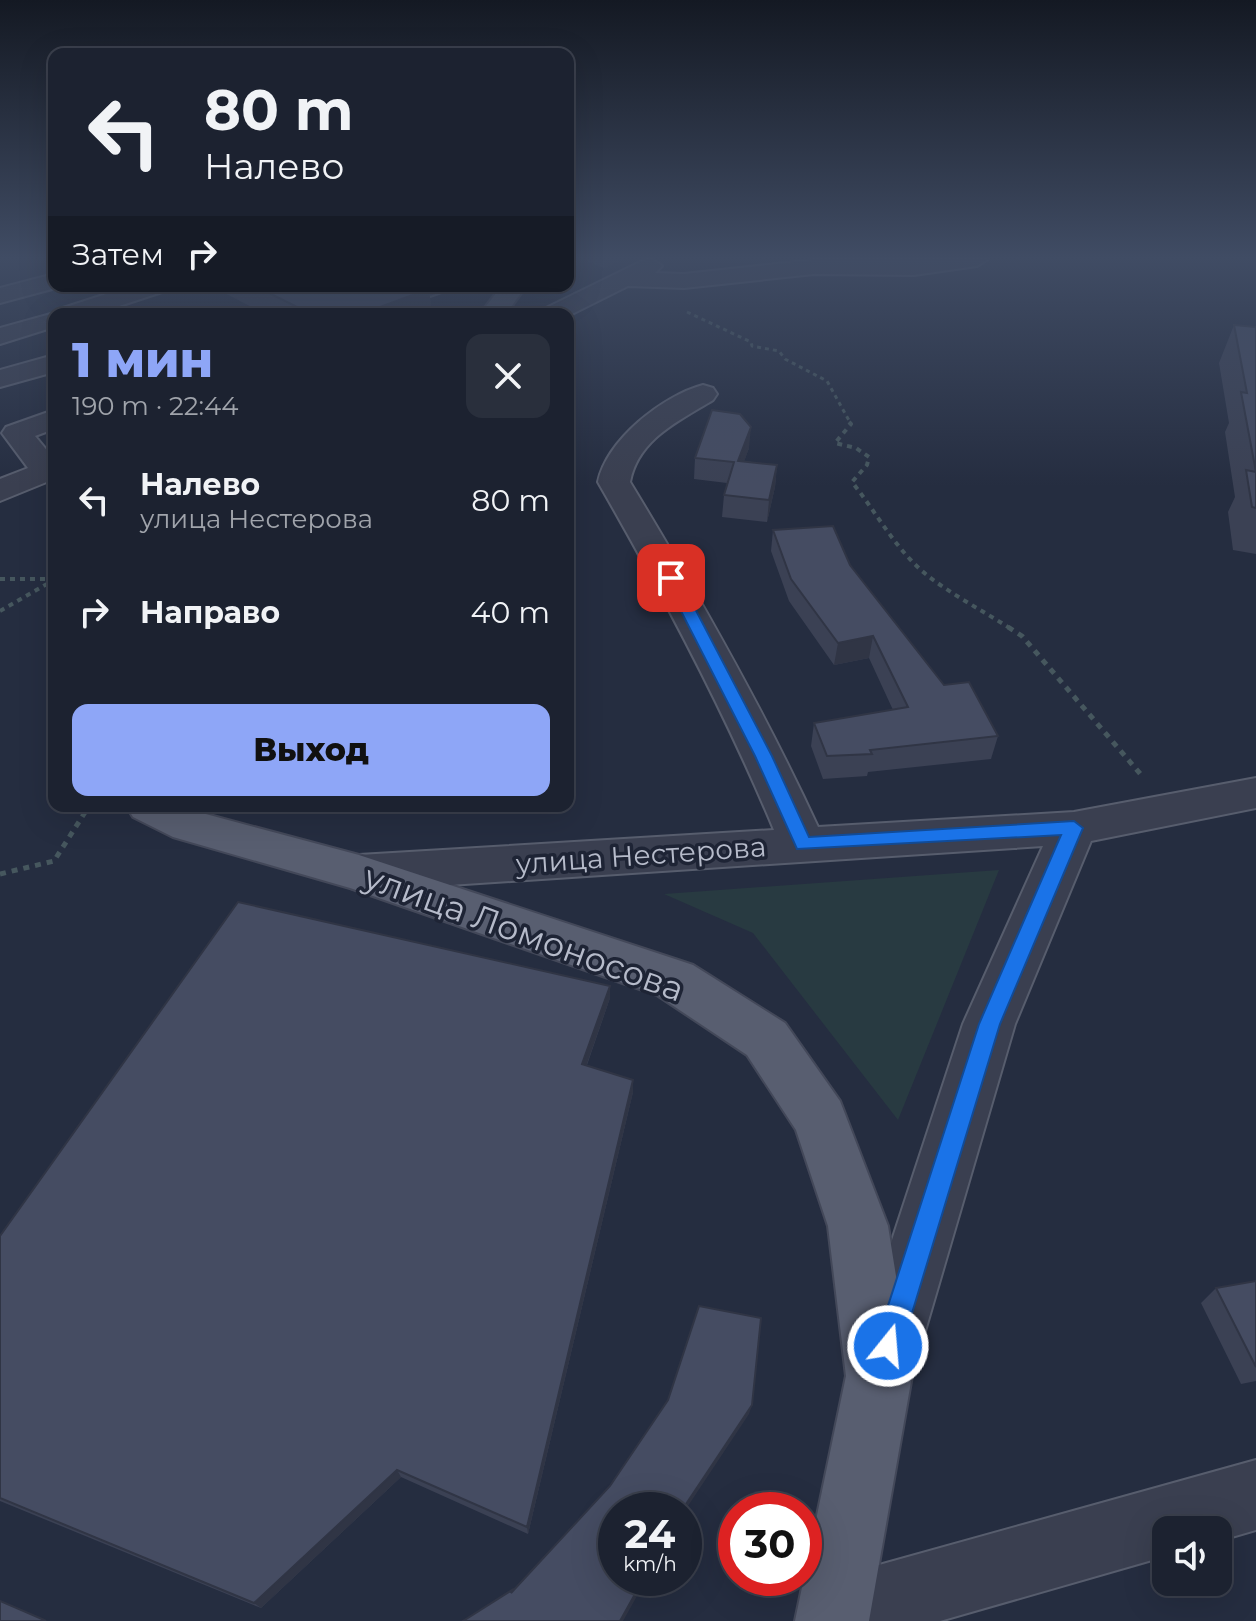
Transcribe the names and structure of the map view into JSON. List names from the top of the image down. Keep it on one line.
{"streets":{"main road":["улица Ломоносова"],"street":["улица Нестерова"]},"crossings":[["улица Нестерова","улица Ломоносова"]],"page":{"turn":["80 m","Налево"],"then":"Затем","heading":["1 мин","190 m · 22:44"],"list":[{"name":"Налево","note":"улица Нестерова","value":"80 m"},{"name":"Направо","value":"40 m"}],"buttons":"Выход","speed":"24 km/h","limit":"30"}}
